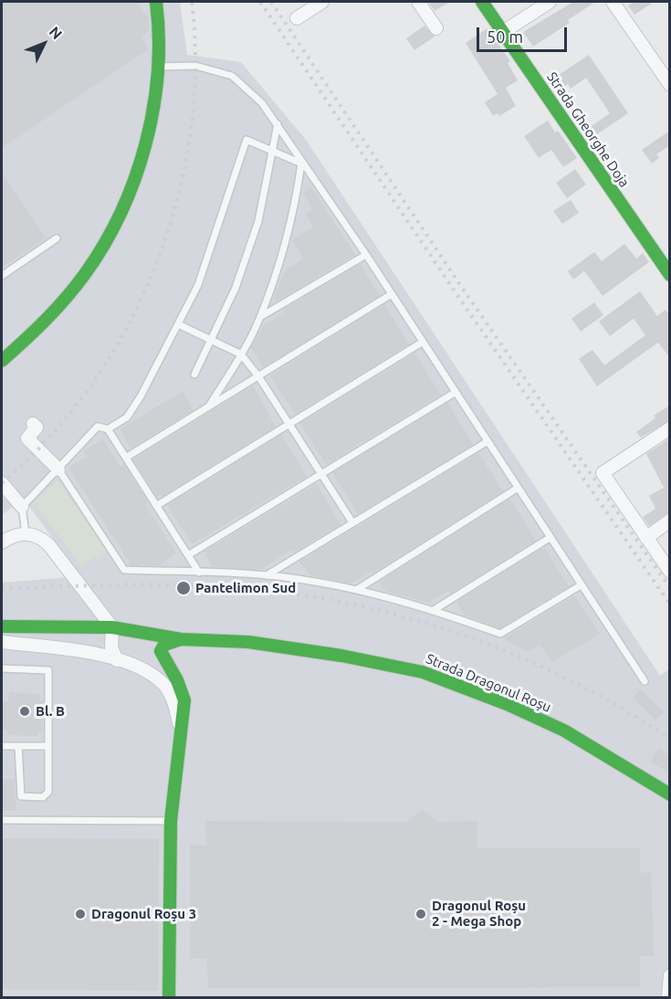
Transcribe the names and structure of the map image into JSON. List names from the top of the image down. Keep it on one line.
{"streets":{"street":["Strada Gheorghe Doja","Strada Dragonul Roșu"]},"places":["Pantelimon Sud","Bl. B","Dragonul Roșu 3","Dragonul Roșu 2 - Mega Shop"],"scale_bar":"50 m","north":"top right"}
